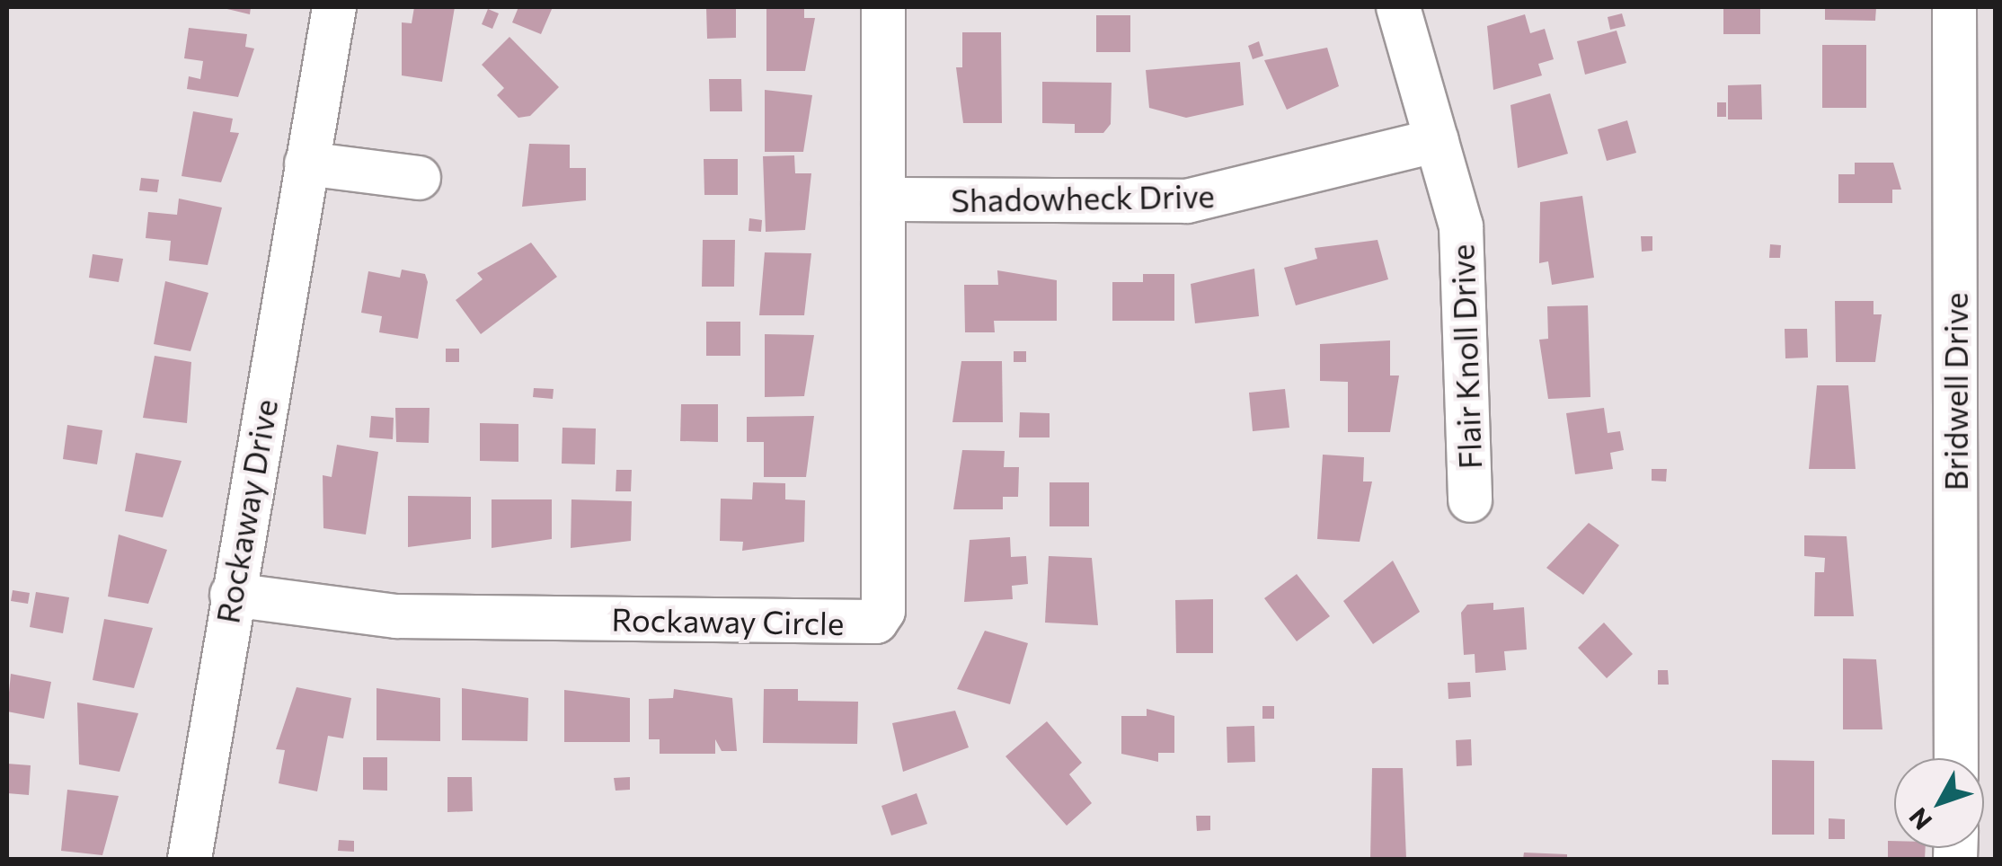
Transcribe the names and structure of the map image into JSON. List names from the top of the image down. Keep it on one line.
{"streets":{"street":["Shadowheck Drive","Flair Knoll Drive","Bridwell Drive","Rockaway Drive","Rockaway Circle"]},"crossings":[["Shadowheck Drive","Flair Knoll Drive"],["Shadowheck Drive","Rockaway Circle"],["Rockaway Drive","Rockaway Circle"]],"north":"bottom left"}
